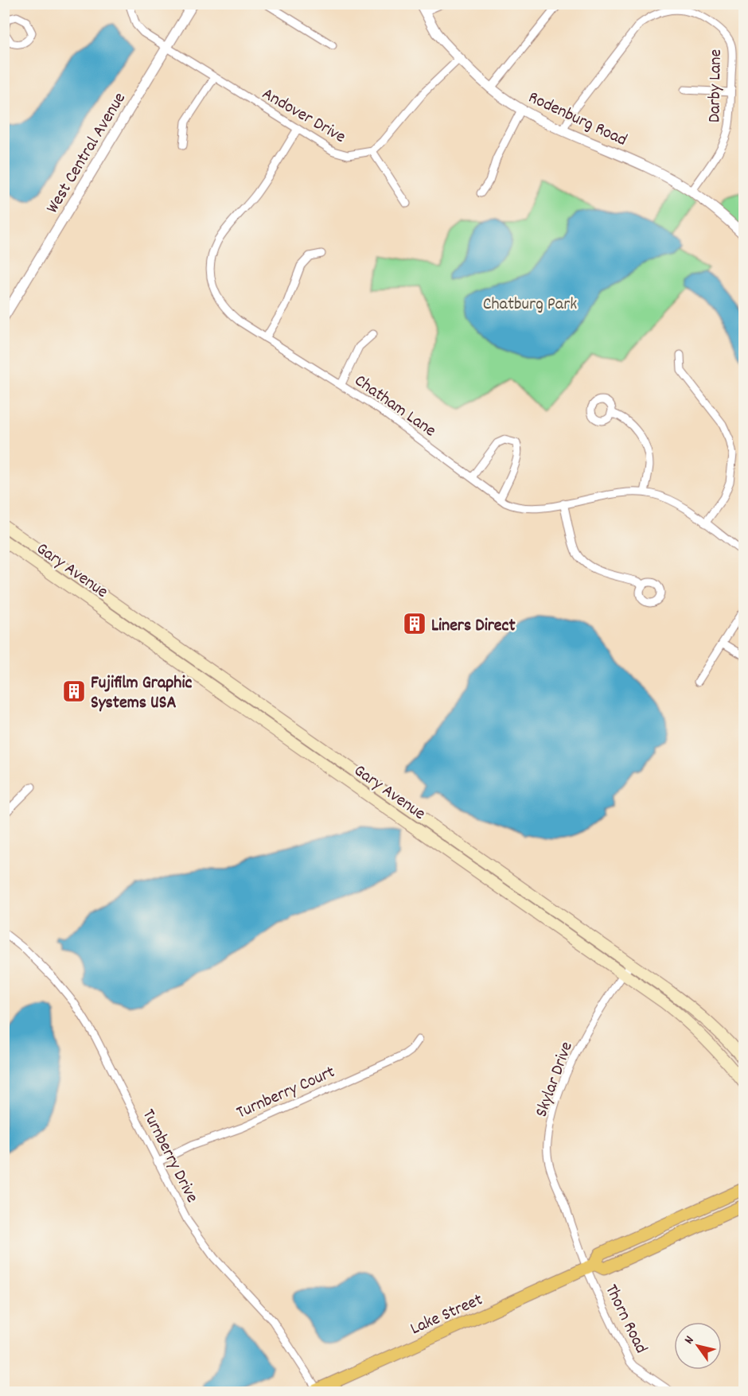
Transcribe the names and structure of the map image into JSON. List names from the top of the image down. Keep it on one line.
{"streets":{"main road":["Gary Avenue","Lake Street"],"street":["Darby Lane","Andover Drive","Rodenburg Road","West Central Avenue","Chatham Lane","Skylar Drive","Turnberry Court","Turnberry Drive","Thorn Road"]},"crossings":[["Darby Lane","Rodenburg Road"],["Andover Drive","West Central Avenue"],["Andover Drive","Chatham Lane"],["Gary Avenue","Skylar Drive"],["Skylar Drive","Lake Street"],["Skylar Drive","Thorn Road"],["Turnberry Court","Turnberry Drive"],["Turnberry Drive","Lake Street"],["Lake Street","Thorn Road"]],"parks":["Chatburg Park"],"places":{"building":["Liners Direct","Fujifilm Graphic Systems USA"]},"north":"top left"}
